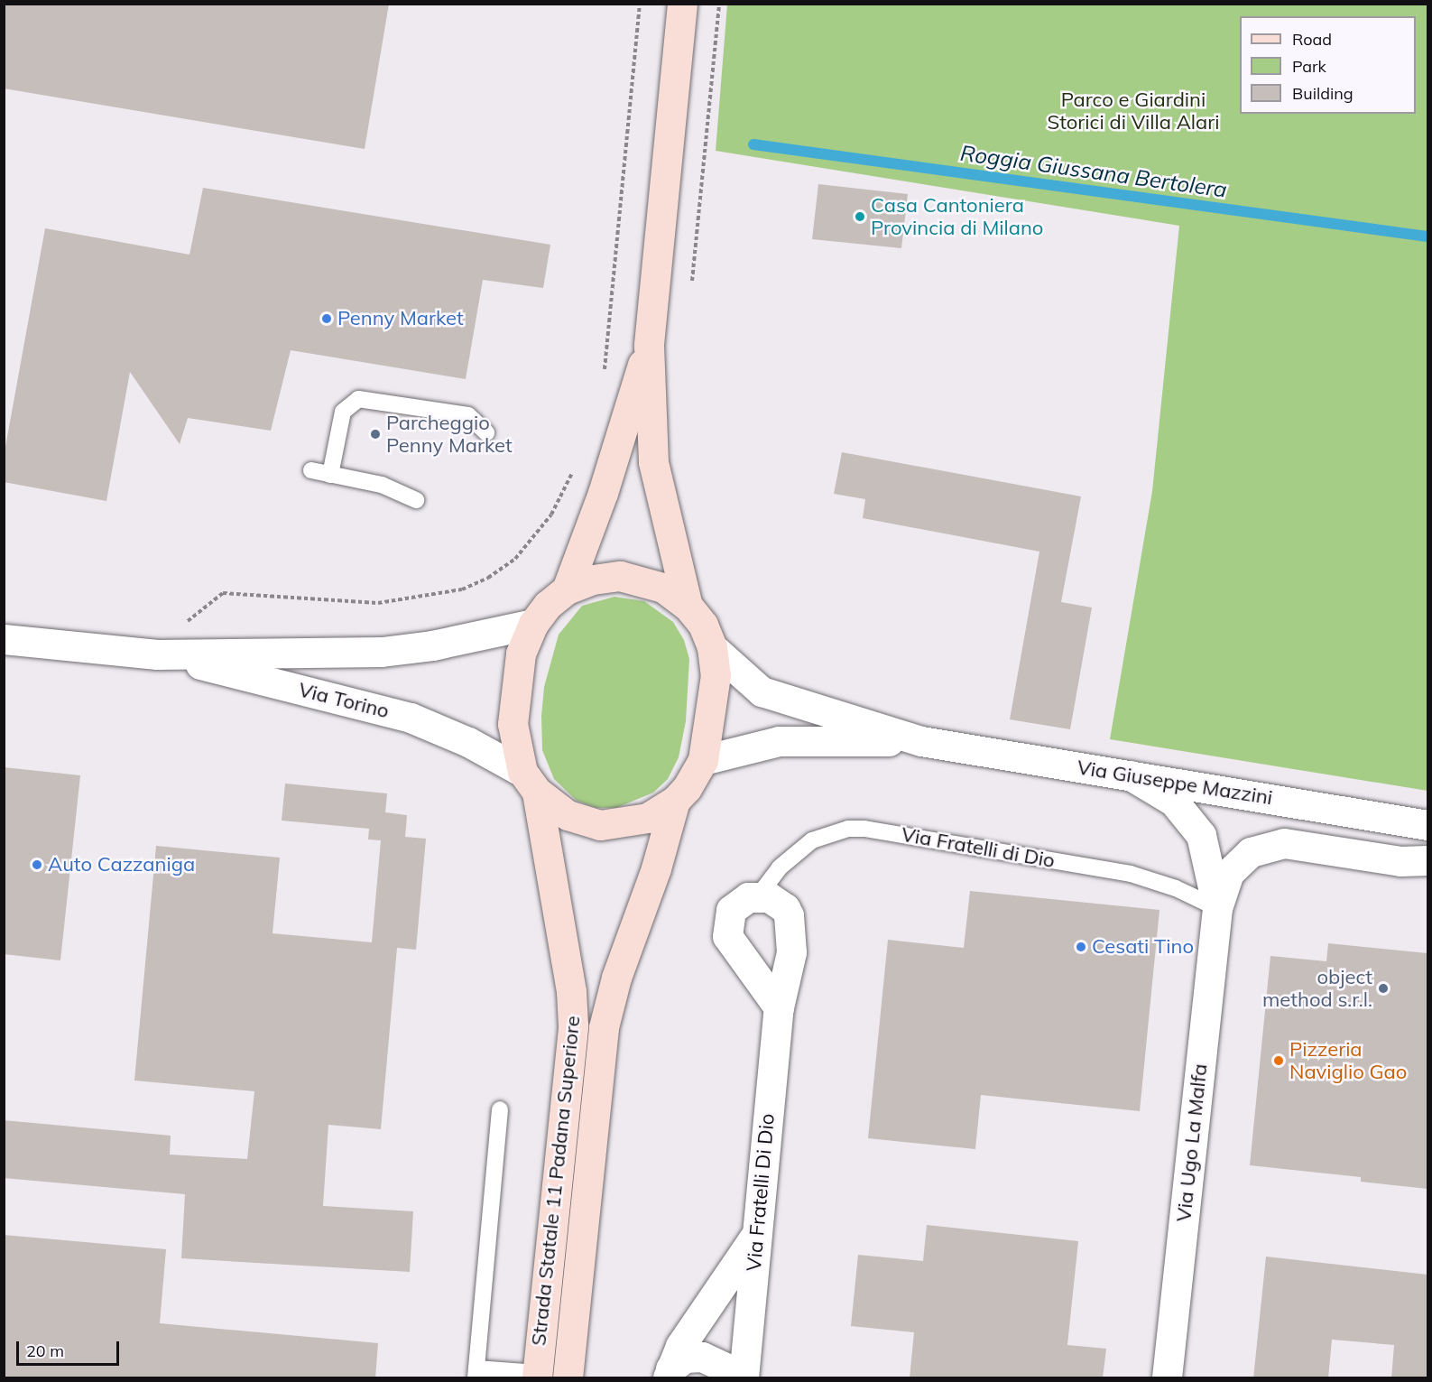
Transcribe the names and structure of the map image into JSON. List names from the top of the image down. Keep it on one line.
{"streets":{"main road":["Strada Statale 11 Padana Superiore"],"street":["Via Torino","Via Giuseppe Mazzini","Via Fratelli di Dio","Via Ugo La Malfa","Via Fratelli Di Dio"]},"crossings":[["Via Torino","Strada Statale 11 Padana Superiore"],["Via Giuseppe Mazzini","Via Ugo La Malfa"],["Via Giuseppe Mazzini","Strada Statale 11 Padana Superiore"],["Via Fratelli di Dio","Via Ugo La Malfa"],["Via Fratelli di Dio","Via Fratelli Di Dio"]],"water":["Roggia Giussana Bertolera"],"parks":["Parco e Giardini Storici di Villa Alari"],"places":["Casa Cantoniera Provincia di Milano","Penny Market","Parcheggio Penny Market","Auto Cazzaniga","Cesati Tino","object method s.r.l.","Pizzeria Naviglio Gao"],"legend":["Road","Park","Building"],"scale_bar":"20 m"}
